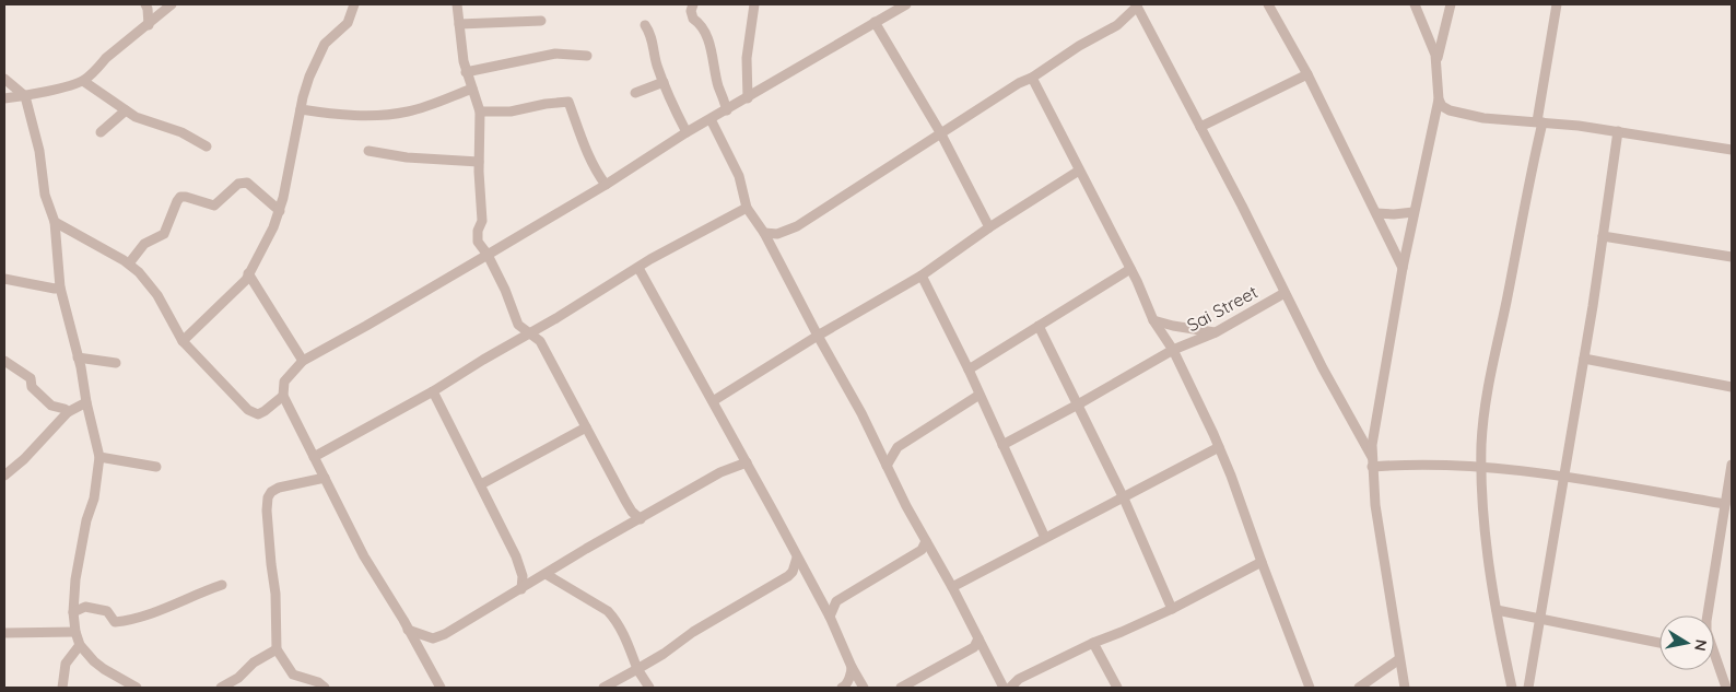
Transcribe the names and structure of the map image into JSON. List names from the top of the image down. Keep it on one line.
{"streets":{"street":["Sai Street"]},"north":"right"}
